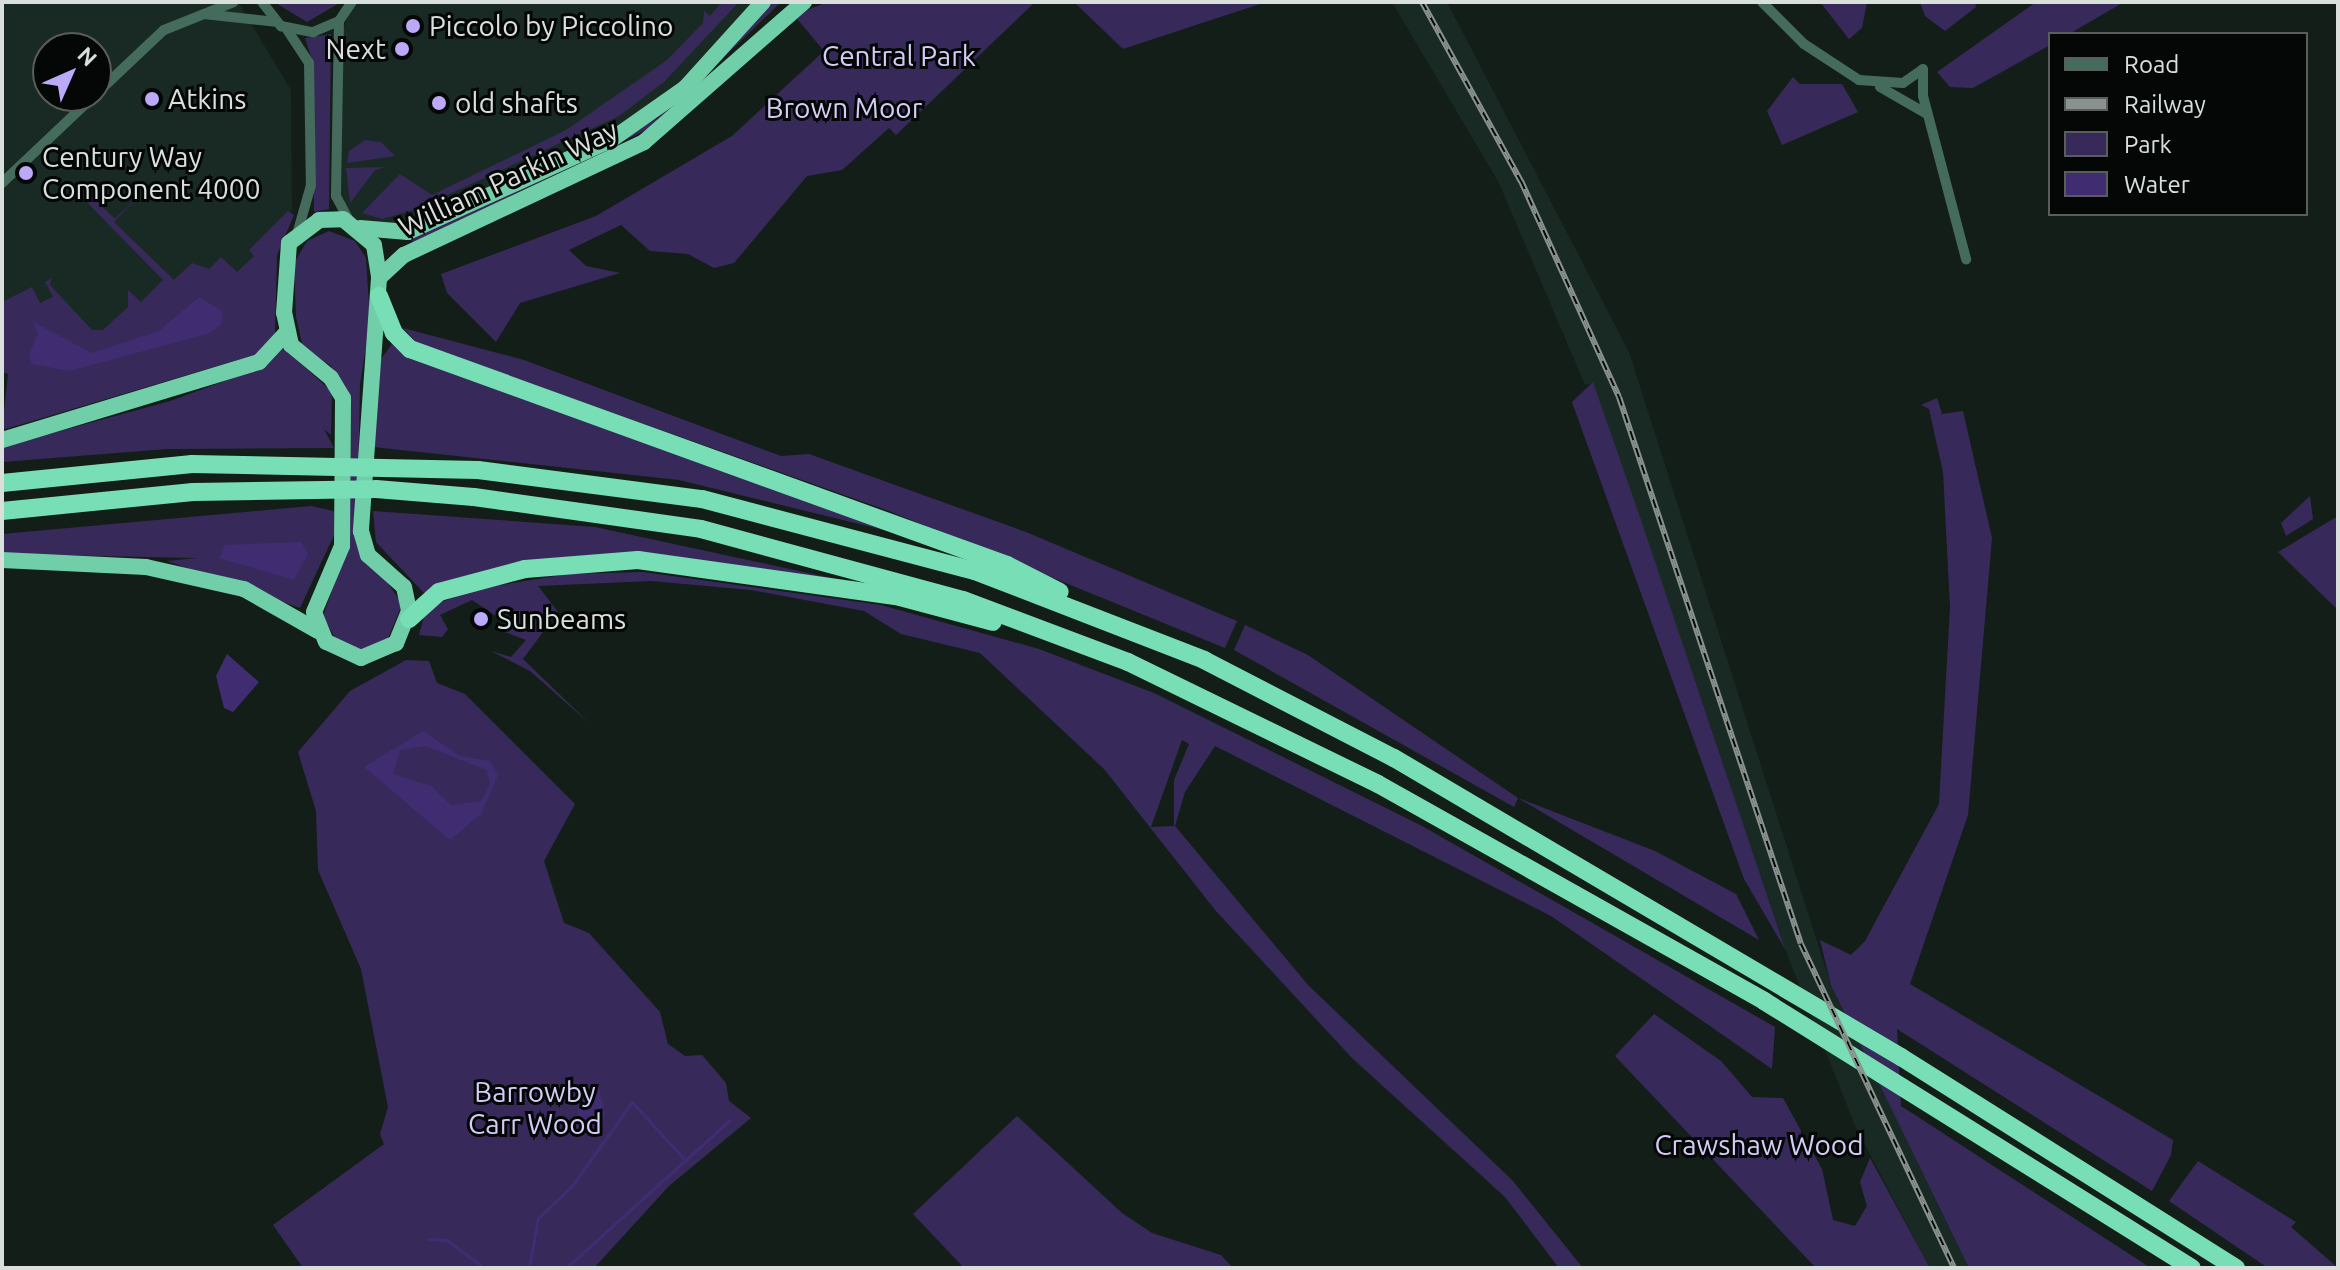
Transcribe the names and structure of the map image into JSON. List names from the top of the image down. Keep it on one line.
{"streets":{"highway":["William Parkin Way"]},"parks":["Central Park","Brown Moor","Barrowby Carr Wood","Crawshaw Wood"],"places":["Piccolo by Piccolino","Next","Atkins","old shafts","Century Way Component 4000","Sunbeams"],"legend":["Road","Railway","Park","Water"],"north":"top right"}
